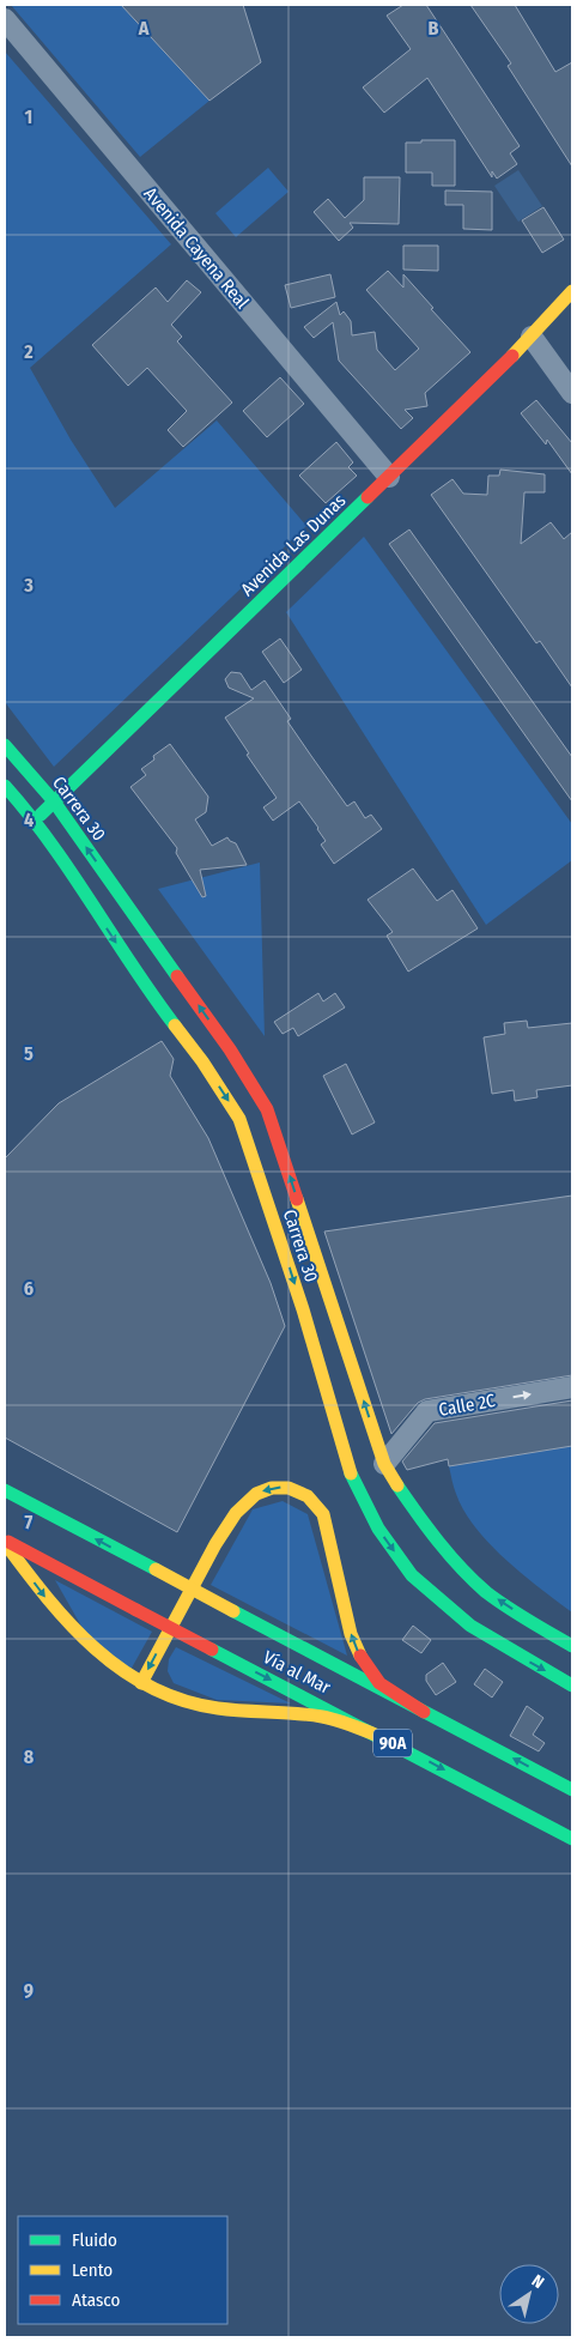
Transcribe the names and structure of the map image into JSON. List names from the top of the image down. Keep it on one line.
{"streets":{"main road":["Avenida Las Dunas","Carrera 30","Vía al Mar","90A"],"street":["Avenida Cayena Real","Calle 2C"]},"crossings":[["Avenida Cayena Real","Avenida Las Dunas"],["Avenida Las Dunas","Carrera 30"],["Carrera 30","Calle 2C"]],"one_way":["Calle 2C"],"legend":["Fluido","Lento","Atasco"],"north":"top right","grid":{"columns":["A","B"],"rows":["1","2","3","4","5","6","7","8","9"]}}
